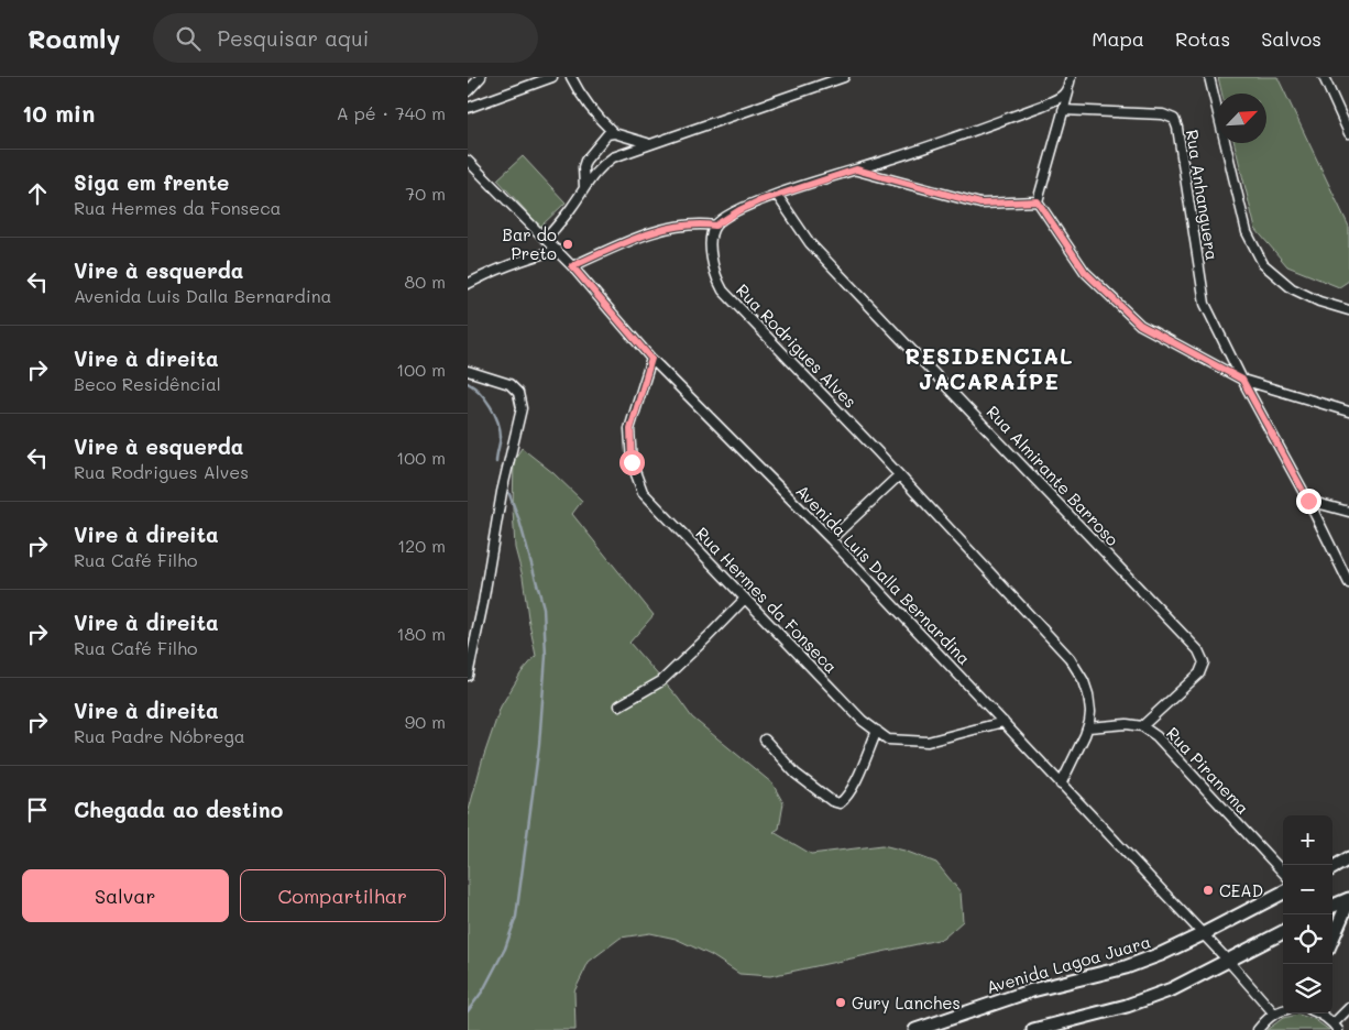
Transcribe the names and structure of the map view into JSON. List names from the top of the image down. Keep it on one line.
{"streets":{"main road":["Avenida Lagoa Juara"],"street":["Rua Anhanguera","Rua Rodrigues Alves","Rua Almirante Barroso","Avenida Luis Dalla Bernardina","Rua Hermes da Fonseca","Rua Piranema"]},"crossings":[["Rua Rodrigues Alves","Avenida Luis Dalla Bernardina"],["Rua Rodrigues Alves","Rua Piranema"],["Rua Almirante Barroso","Rua Piranema"],["Avenida Luis Dalla Bernardina","Rua Hermes da Fonseca"],["Avenida Luis Dalla Bernardina","Avenida Lagoa Juara"]],"districts":["RESIDENCIAL JACARAÍPE"],"places":["Bar do Preto","CEAD","Gury Lanches"],"north":"top right","page":{"header":"Roamly","search":"Pesquisar aqui","nav":["Mapa","Rotas","Salvos"],"heading":["10 min","A pé · 740 m"],"list":[["Siga em frente","Rua Hermes da Fonseca","70 m"],["Vire à esquerda","Avenida Luis Dalla Bernardina","80 m"],["Vire à direita","Beco Residêncial","100 m"],["Vire à esquerda","Rua Rodrigues Alves","100 m"],["Vire à direita","Rua Café Filho","120 m"],["Vire à direita","Rua Café Filho","180 m"],["Vire à direita","Rua Padre Nóbrega","90 m"],"Chegada ao destino"],"map_buttons":["+","−"],"buttons":["Salvar","Compartilhar"]}}
